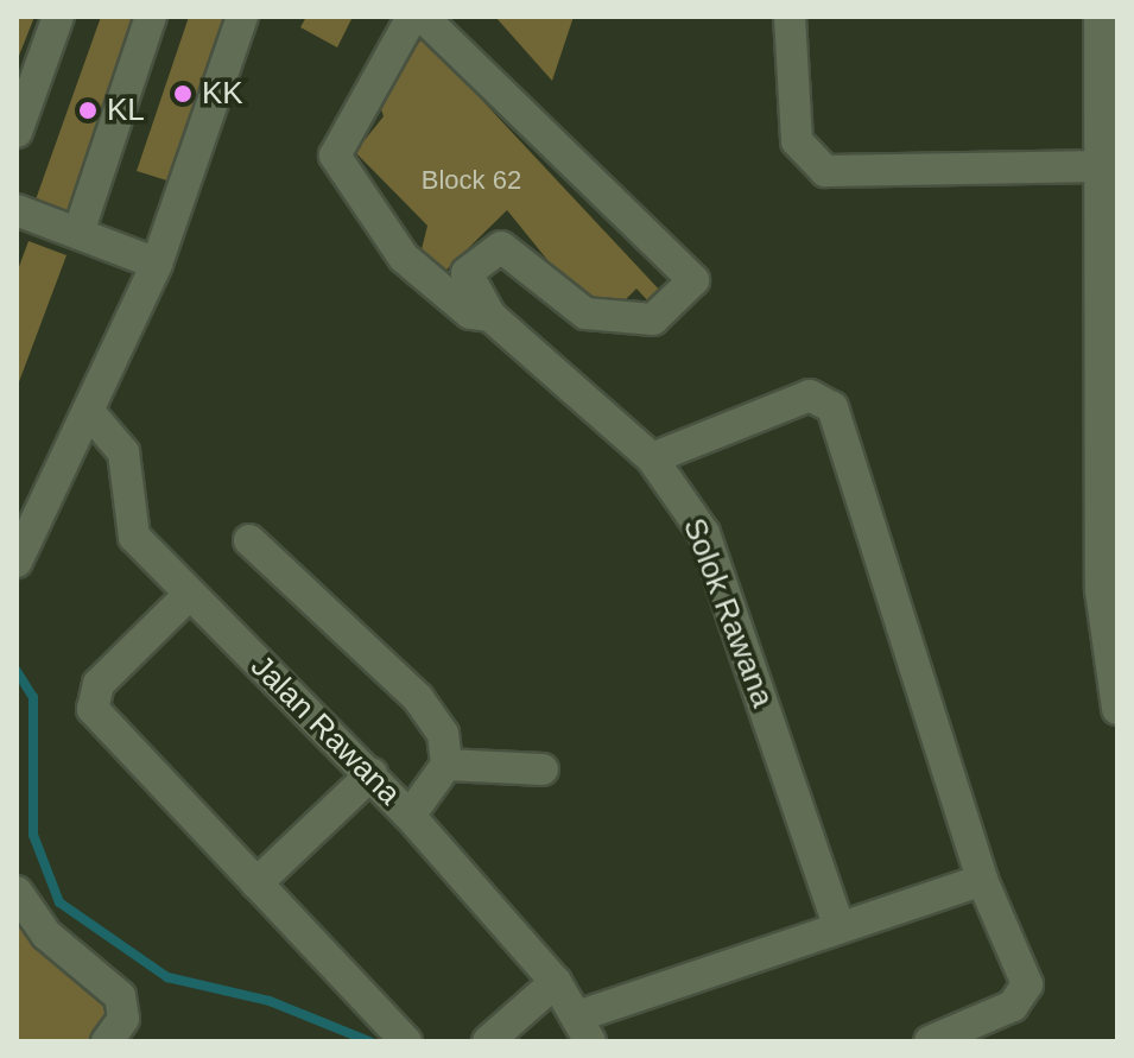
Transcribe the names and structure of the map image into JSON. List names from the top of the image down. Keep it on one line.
{"streets":{"street":["Solok Rawana","Jalan Rawana"]},"places":["KK","KL"],"house_numbers":["Block 62"]}
